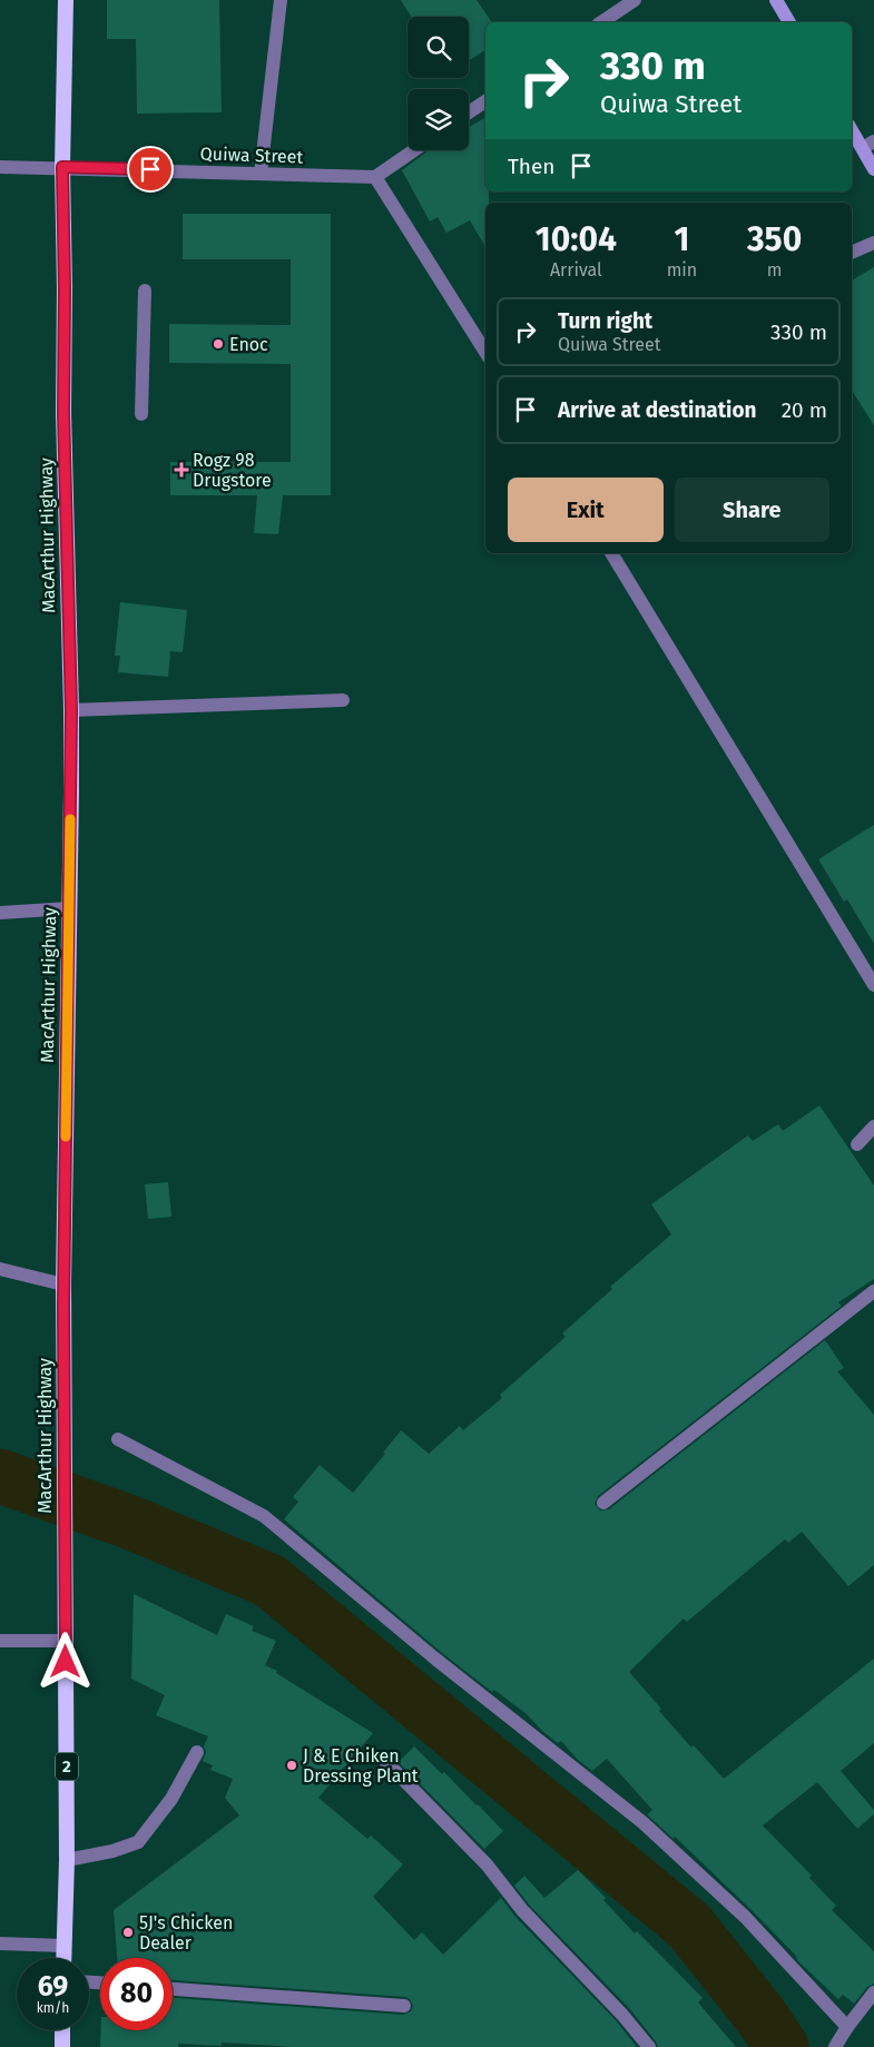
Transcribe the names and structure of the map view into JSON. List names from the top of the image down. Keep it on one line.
{"streets":{"highway":["MacArthur Highway","2"],"street":["Quiwa Street"]},"crossings":[["Quiwa Street","MacArthur Highway"]],"places":{"other":["Enoc","J & E Chiken Dressing Plant","5J's Chicken Dealer"],"health":["Rogz 98 Drugstore"]},"page":{"turn":["330 m","Quiwa Street"],"then":"Then","eta":["10:04","Arrival","1","min","350","m"],"list":[{"name":"Turn right","note":"Quiwa Street","value":"330 m"},{"name":"Arrive at destination","value":"20 m"}],"buttons":["Exit","Share"],"speed":"69 km/h","limit":"80"}}
